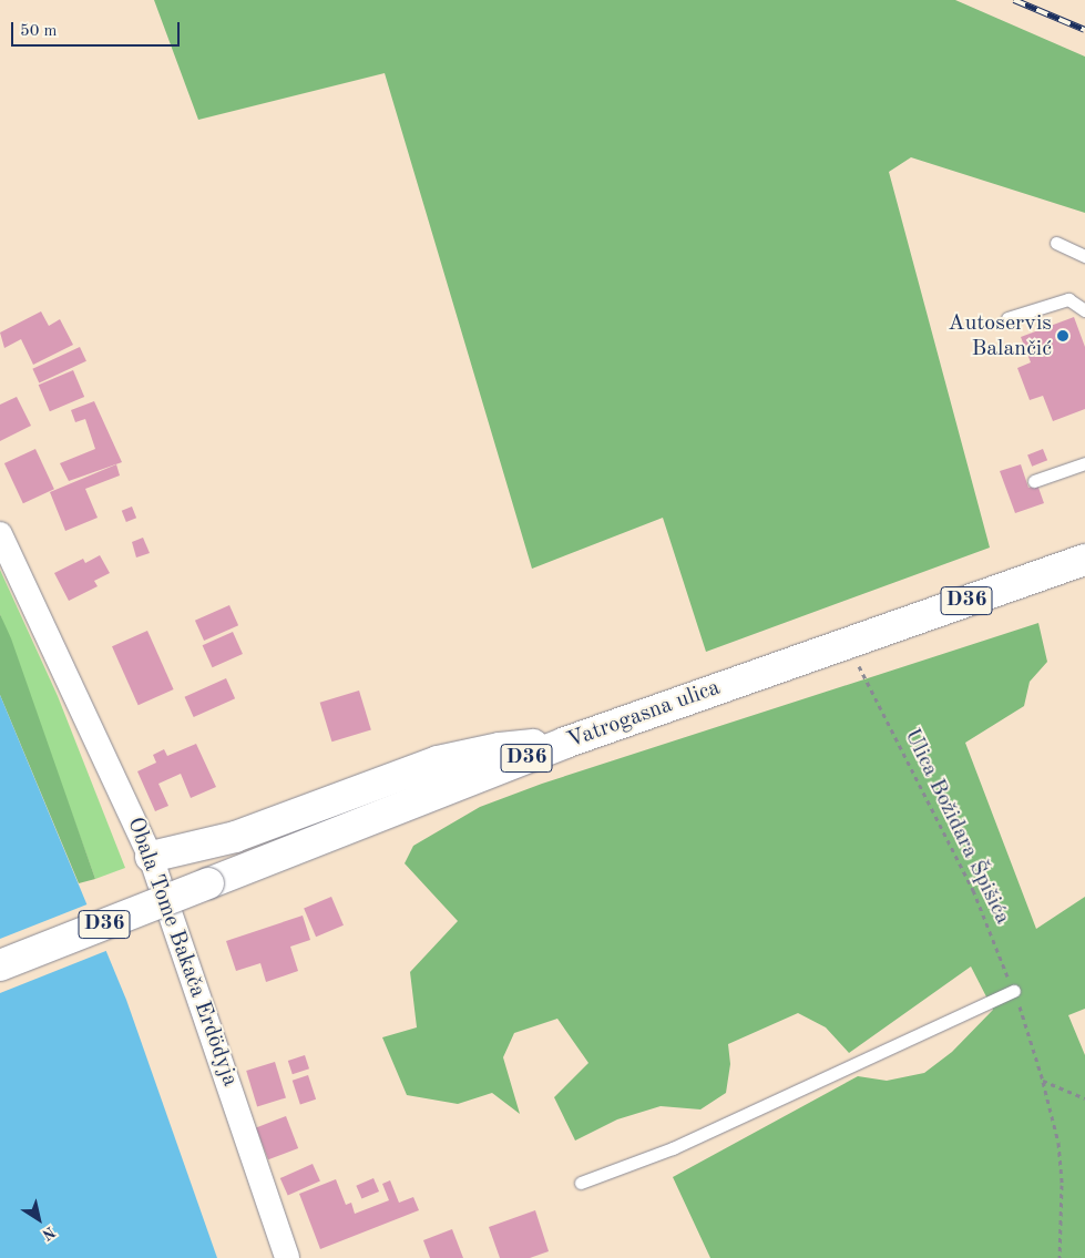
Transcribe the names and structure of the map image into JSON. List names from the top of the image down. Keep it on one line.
{"streets":{"main road":["D36","Vatrogasna ulica"],"street":["Obala Tome Bakača Erdödyja"],"path":["Ulica Božidara Špišića"]},"crossings":[["Vatrogasna ulica","Ulica Božidara Špišića"]],"places":["Autoservis Balančić"],"scale_bar":"50 m","north":"bottom right"}
